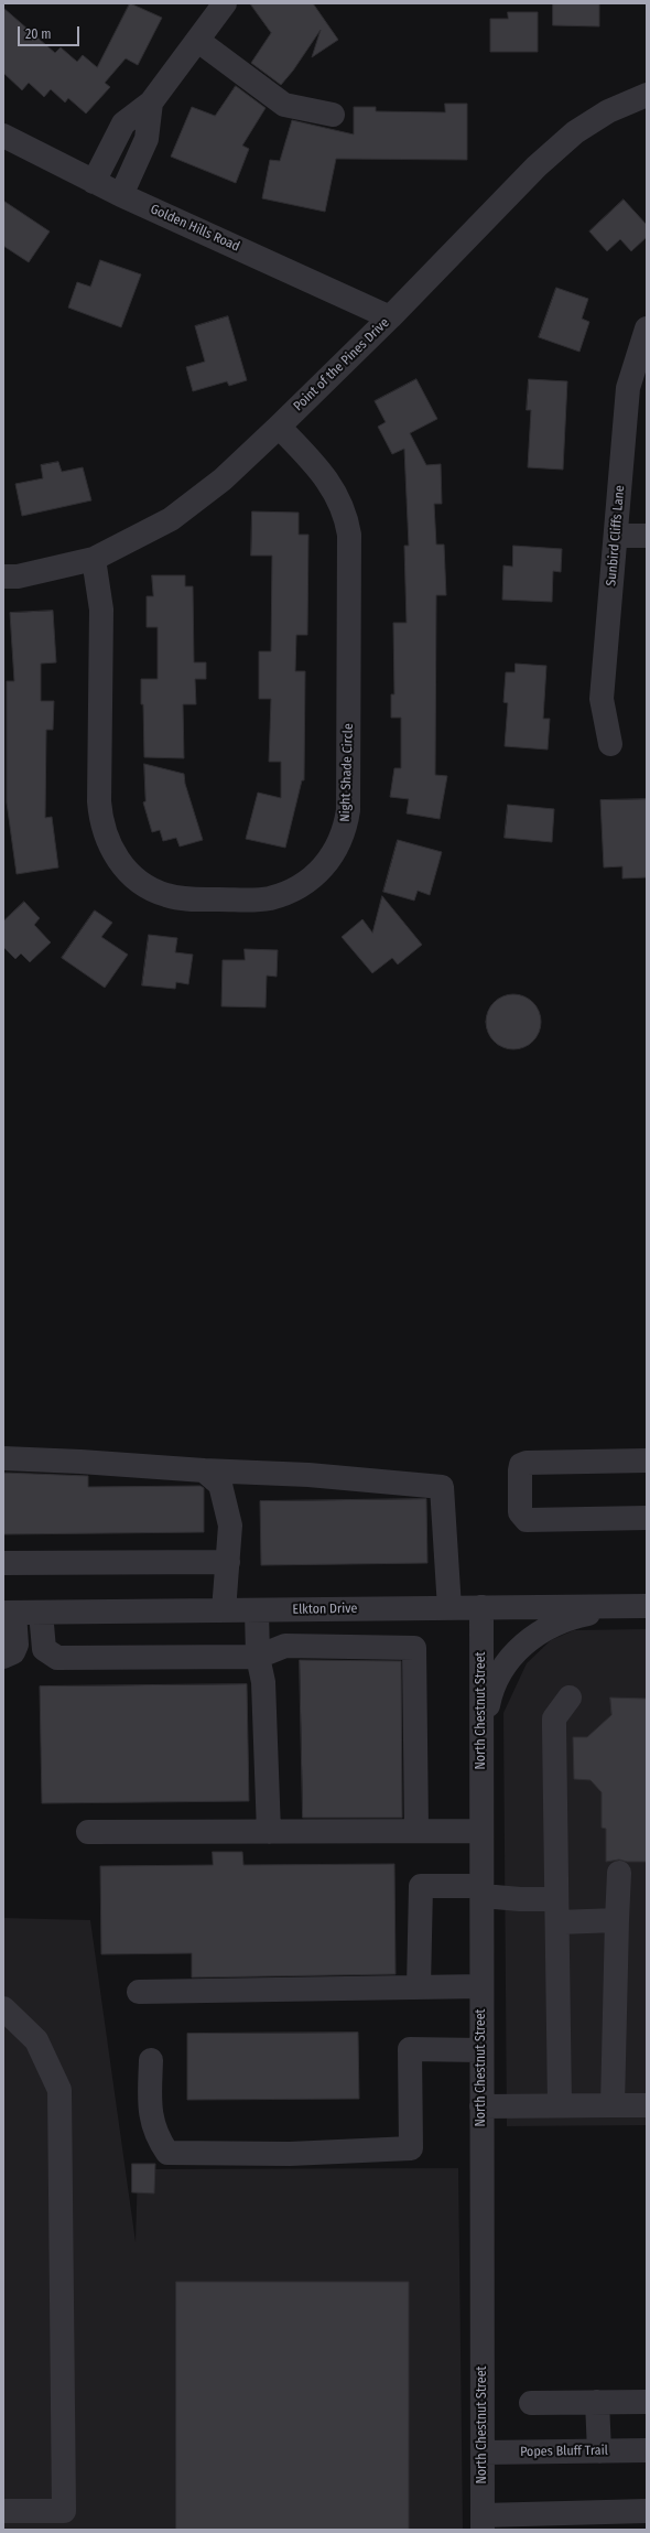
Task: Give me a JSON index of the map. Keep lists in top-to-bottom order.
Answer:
{
  "streets": {
    "street": [
      "Golden Hills Road",
      "Point of the Pines Drive",
      "Sunbird Cliffs Lane",
      "Night Shade Circle",
      "Elkton Drive",
      "North Chestnut Street",
      "Popes Bluff Trail"
    ]
  },
  "crossings": [
    ["Golden Hills Road", "Point of the Pines Drive"],
    ["Point of the Pines Drive", "Night Shade Circle"],
    ["Elkton Drive", "North Chestnut Street"],
    ["North Chestnut Street", "Popes Bluff Trail"]
  ],
  "scale_bar": "20 m"
}
